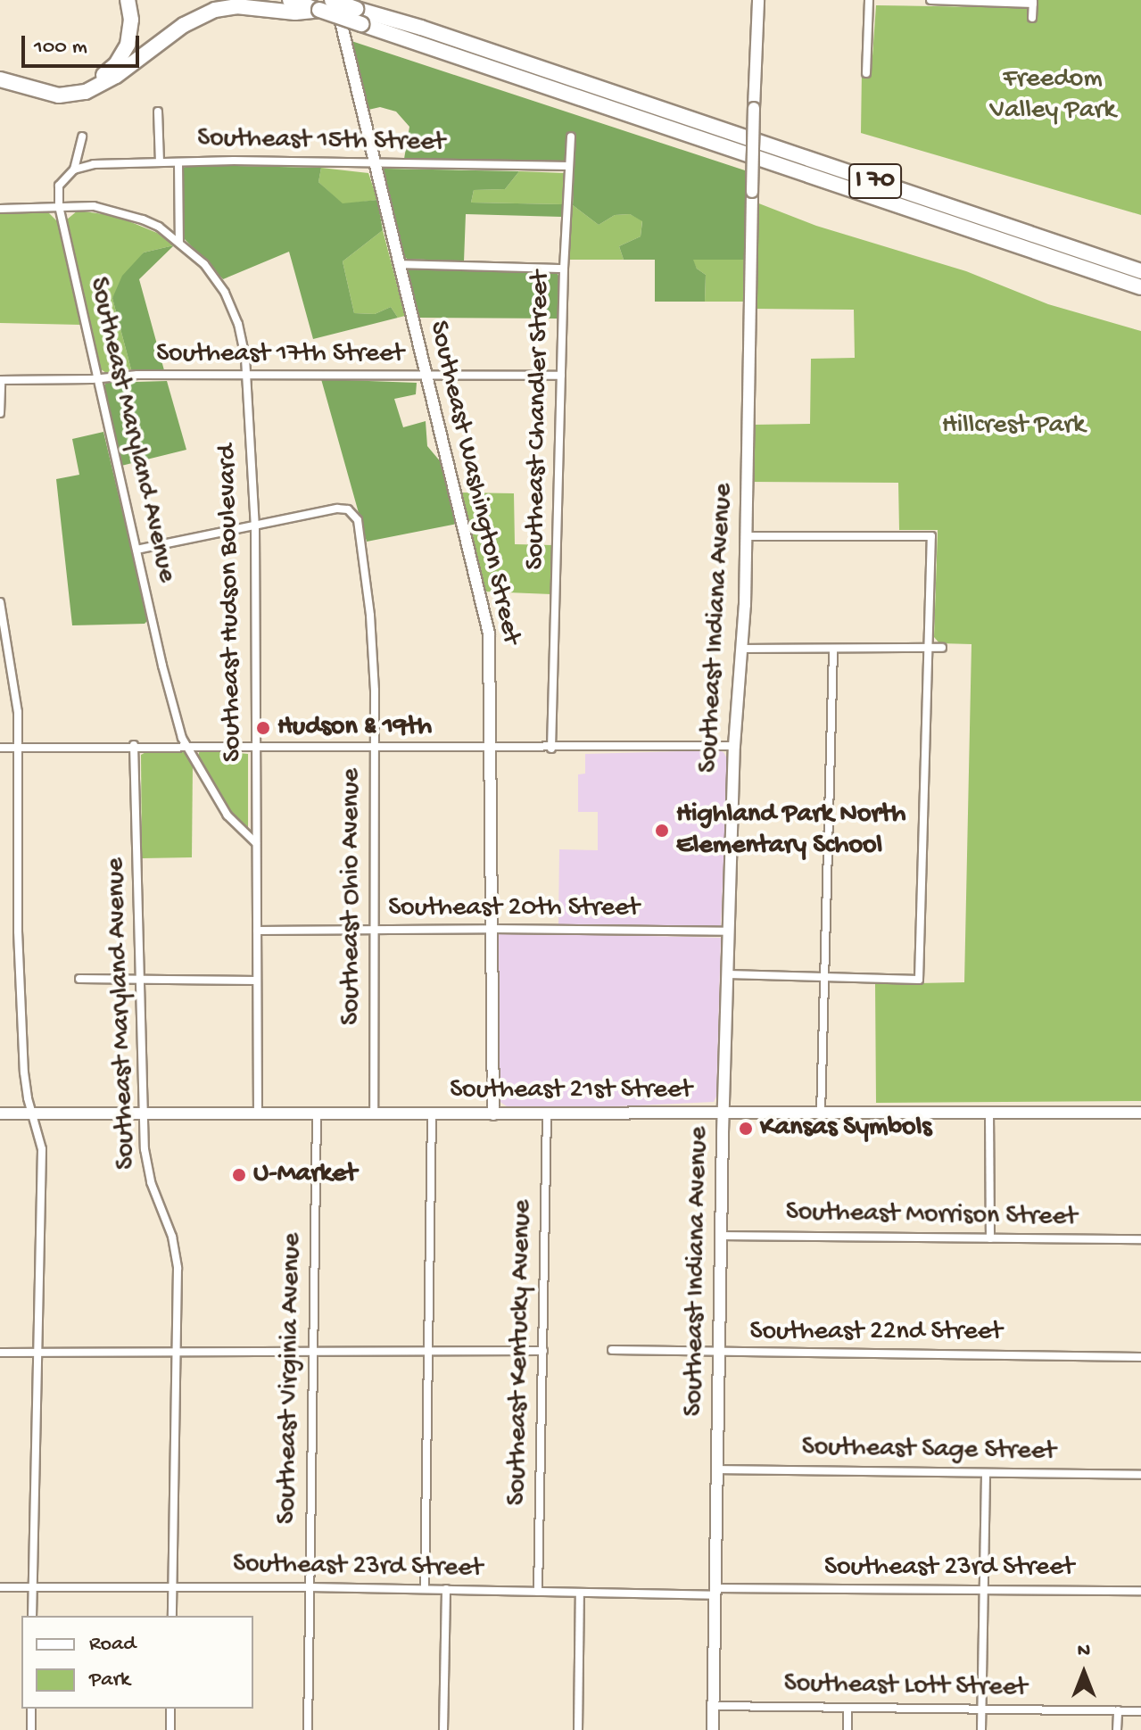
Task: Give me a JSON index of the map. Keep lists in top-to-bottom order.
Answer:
{
  "streets": {
    "highway": ["I 70"],
    "street": [
      "Southeast 15th Street",
      "Southeast 17th Street",
      "Southeast Chandler Street",
      "Southeast Maryland Avenue",
      "Southeast Washington Street",
      "Southeast Hudson Boulevard",
      "Southeast Indiana Avenue",
      "Southeast Ohio Avenue",
      "Southeast 20th Street",
      "Southeast 21st Street",
      "Southeast Morrison Street",
      "Southeast 22nd Street",
      "Southeast Kentucky Avenue",
      "Southeast Virginia Avenue",
      "Southeast Sage Street",
      "Southeast 23rd Street",
      "Southeast Lott Street"
    ]
  },
  "crossings": [
    ["Southeast 15th Street", "Southeast Chandler Street"],
    ["Southeast 15th Street", "Southeast Washington Street"],
    ["I 70", "Southeast Washington Street"],
    ["Southeast 17th Street", "Southeast Chandler Street"],
    ["Southeast 17th Street", "Southeast Maryland Avenue"],
    ["Southeast 17th Street", "Southeast Washington Street"],
    ["Southeast 17th Street", "Southeast Hudson Boulevard"],
    ["Southeast Maryland Avenue", "Southeast Hudson Boulevard"],
    ["Southeast Maryland Avenue", "Southeast 21st Street"],
    ["Southeast Maryland Avenue", "Southeast 23rd Street"],
    ["Southeast Washington Street", "Southeast 20th Street"],
    ["Southeast Washington Street", "Southeast 21st Street"],
    ["Southeast Hudson Boulevard", "Southeast Ohio Avenue"],
    ["Southeast Hudson Boulevard", "Southeast 20th Street"],
    ["Southeast Hudson Boulevard", "Southeast 21st Street"],
    ["Southeast Indiana Avenue", "Southeast 20th Street"],
    ["Southeast Indiana Avenue", "Southeast 21st Street"],
    ["Southeast Indiana Avenue", "Southeast Morrison Street"],
    ["Southeast Indiana Avenue", "Southeast 22nd Street"],
    ["Southeast Indiana Avenue", "Southeast Sage Street"],
    ["Southeast Indiana Avenue", "Southeast 23rd Street"],
    ["Southeast Indiana Avenue", "Southeast Lott Street"],
    ["Southeast Ohio Avenue", "Southeast 20th Street"],
    ["Southeast Ohio Avenue", "Southeast 21st Street"],
    ["Southeast 21st Street", "Southeast Kentucky Avenue"],
    ["Southeast 21st Street", "Southeast Virginia Avenue"],
    ["Southeast Kentucky Avenue", "Southeast 23rd Street"],
    ["Southeast Virginia Avenue", "Southeast 23rd Street"]
  ],
  "parks": ["Freedom Valley Park", "Hillcrest Park"],
  "places": [
    "Hudson & 19th",
    "Highland Park North Elementary School",
    "Kansas Symbols",
    "U-Market"
  ],
  "legend": ["Road", "Park"],
  "scale_bar": "100 m",
  "north": "top"
}
